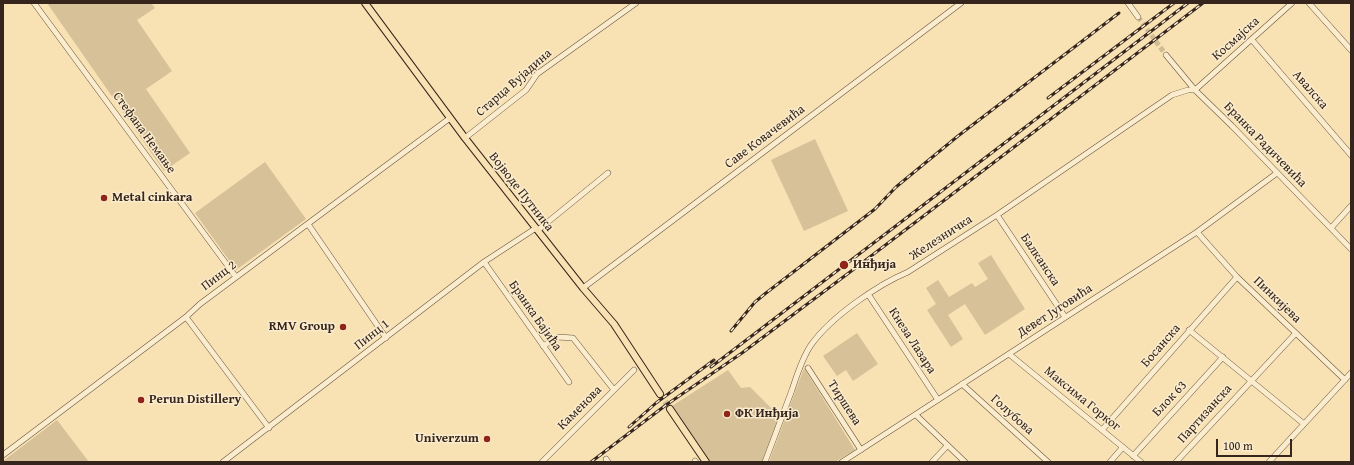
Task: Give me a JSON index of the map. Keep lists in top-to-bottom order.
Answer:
{
  "streets": {
    "main road": ["Војводе Путника"],
    "street": [
      "Космајска",
      "Старца Вујадина",
      "Авалска",
      "Стефана Немање",
      "Саве Ковачевића",
      "Бранка Радичевића",
      "Железничка",
      "Балканска",
      "Пинц 2",
      "Пинкијева",
      "Девет Југовића",
      "Бранка Бајића",
      "Пинц 1",
      "Кнеза Лазара",
      "Босанска",
      "Максима Горког",
      "Блок 63",
      "Тиршева",
      "Каменова",
      "Партизанска",
      "Голубова"
    ]
  },
  "crossings": [
    ["Космајска", "Авалска"],
    ["Космајска", "Бранка Радичевића"],
    ["Космајска", "Железничка"],
    ["Старца Вујадина", "Војводе Путника"],
    ["Стефана Немање", "Пинц 2"],
    ["Саве Ковачевића", "Војводе Путника"],
    ["Бранка Радичевића", "Железничка"],
    ["Бранка Радичевића", "Девет Југовића"],
    ["Војводе Путника", "Пинц 2"],
    ["Војводе Путника", "Пинц 1"],
    ["Железничка", "Балканска"],
    ["Железничка", "Кнеза Лазара"],
    ["Балканска", "Девет Југовића"],
    ["Пинкијева", "Девет Југовића"],
    ["Пинкијева", "Босанска"],
    ["Пинкијева", "Партизанска"],
    ["Девет Југовића", "Кнеза Лазара"],
    ["Девет Југовића", "Максима Горког"],
    ["Девет Југовића", "Тиршева"],
    ["Девет Југовића", "Голубова"],
    ["Бранка Бајића", "Пинц 1"],
    ["Босанска", "Максима Горког"],
    ["Босанска", "Партизанска"],
    ["Максима Горког", "Блок 63"],
    ["Блок 63", "Партизанска"]
  ],
  "places": [
    "Metal cinkara",
    "Инђија",
    "RMV Group",
    "Perun Distillery",
    "ФК Инђија",
    "Univerzum"
  ],
  "scale_bar": "100 m"
}
